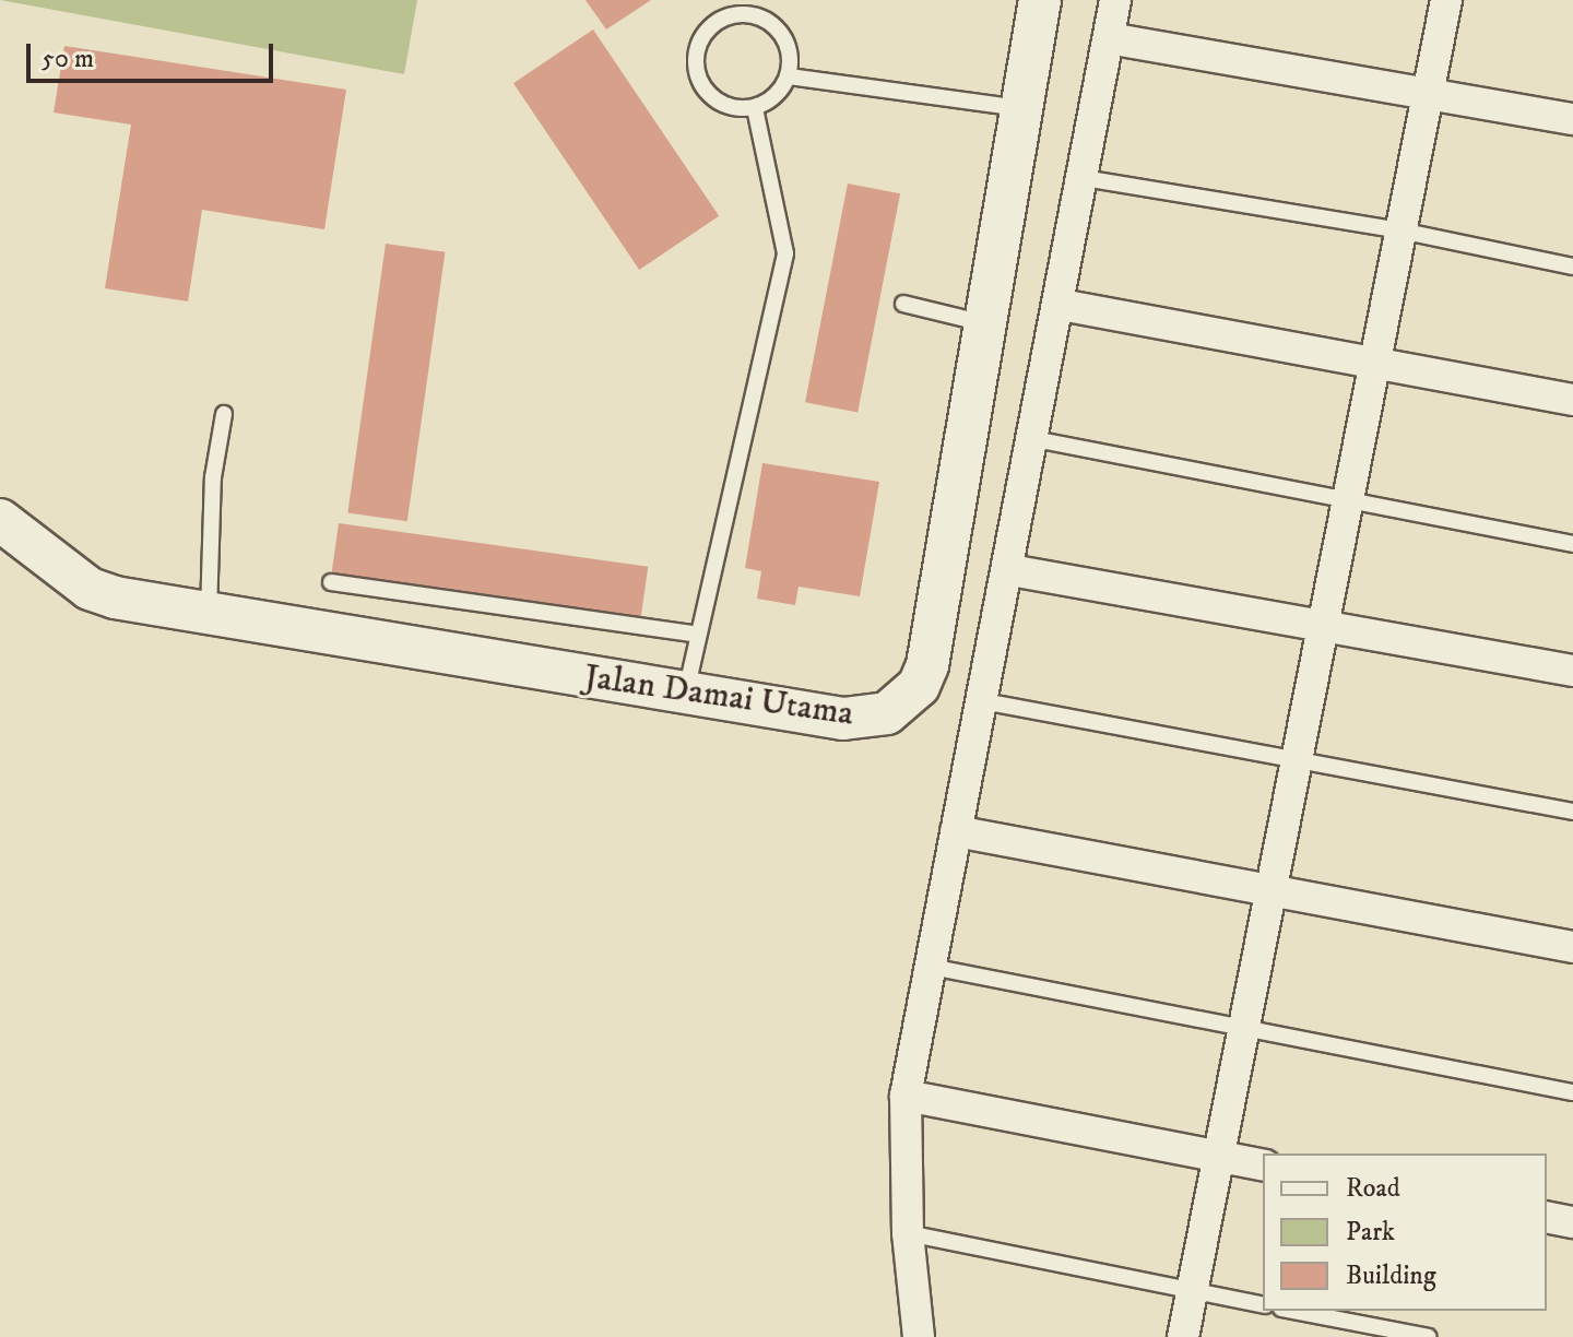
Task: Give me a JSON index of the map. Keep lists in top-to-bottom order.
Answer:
{
  "streets": {
    "street": ["Jalan Damai Utama"]
  },
  "legend": ["Road", "Park", "Building"],
  "scale_bar": "50 m"
}
